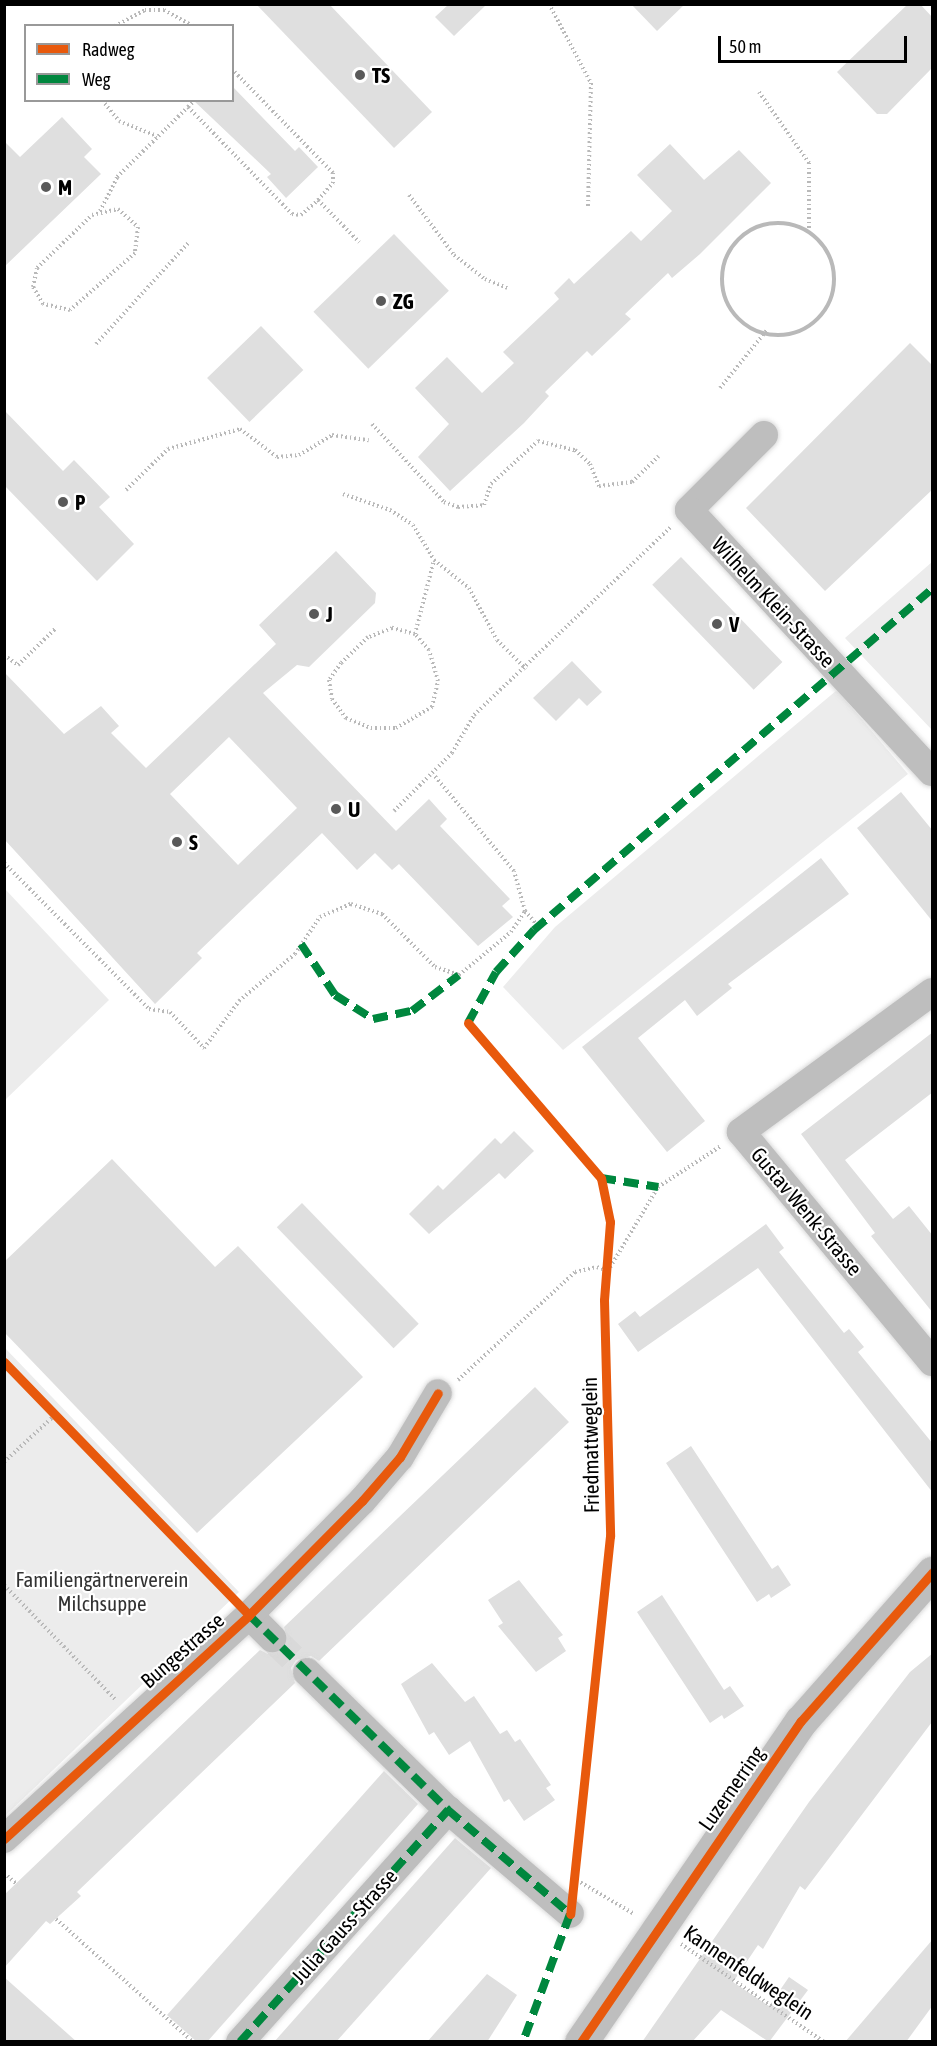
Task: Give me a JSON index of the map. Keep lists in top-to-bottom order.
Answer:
{
  "streets": {
    "main road": ["Luzernerring"],
    "street": [
      "Wilhelm Klein-Strasse",
      "Gustav Wenk-Strasse",
      "Bungestrasse",
      "Julia Gauss-Strasse"
    ],
    "path": ["Kannenfeldweglein"],
    "cycle path": ["Friedmattweglein"]
  },
  "crossings": [
    ["Luzernerring", "Kannenfeldweglein"]
  ],
  "parks": ["Familiengärtnerverein Milchsuppe"],
  "places": [
    "TS",
    "M",
    "ZG",
    "P",
    "J",
    "V",
    "U",
    "S"
  ],
  "legend": ["Radweg", "Weg"],
  "scale_bar": "50 m"
}
